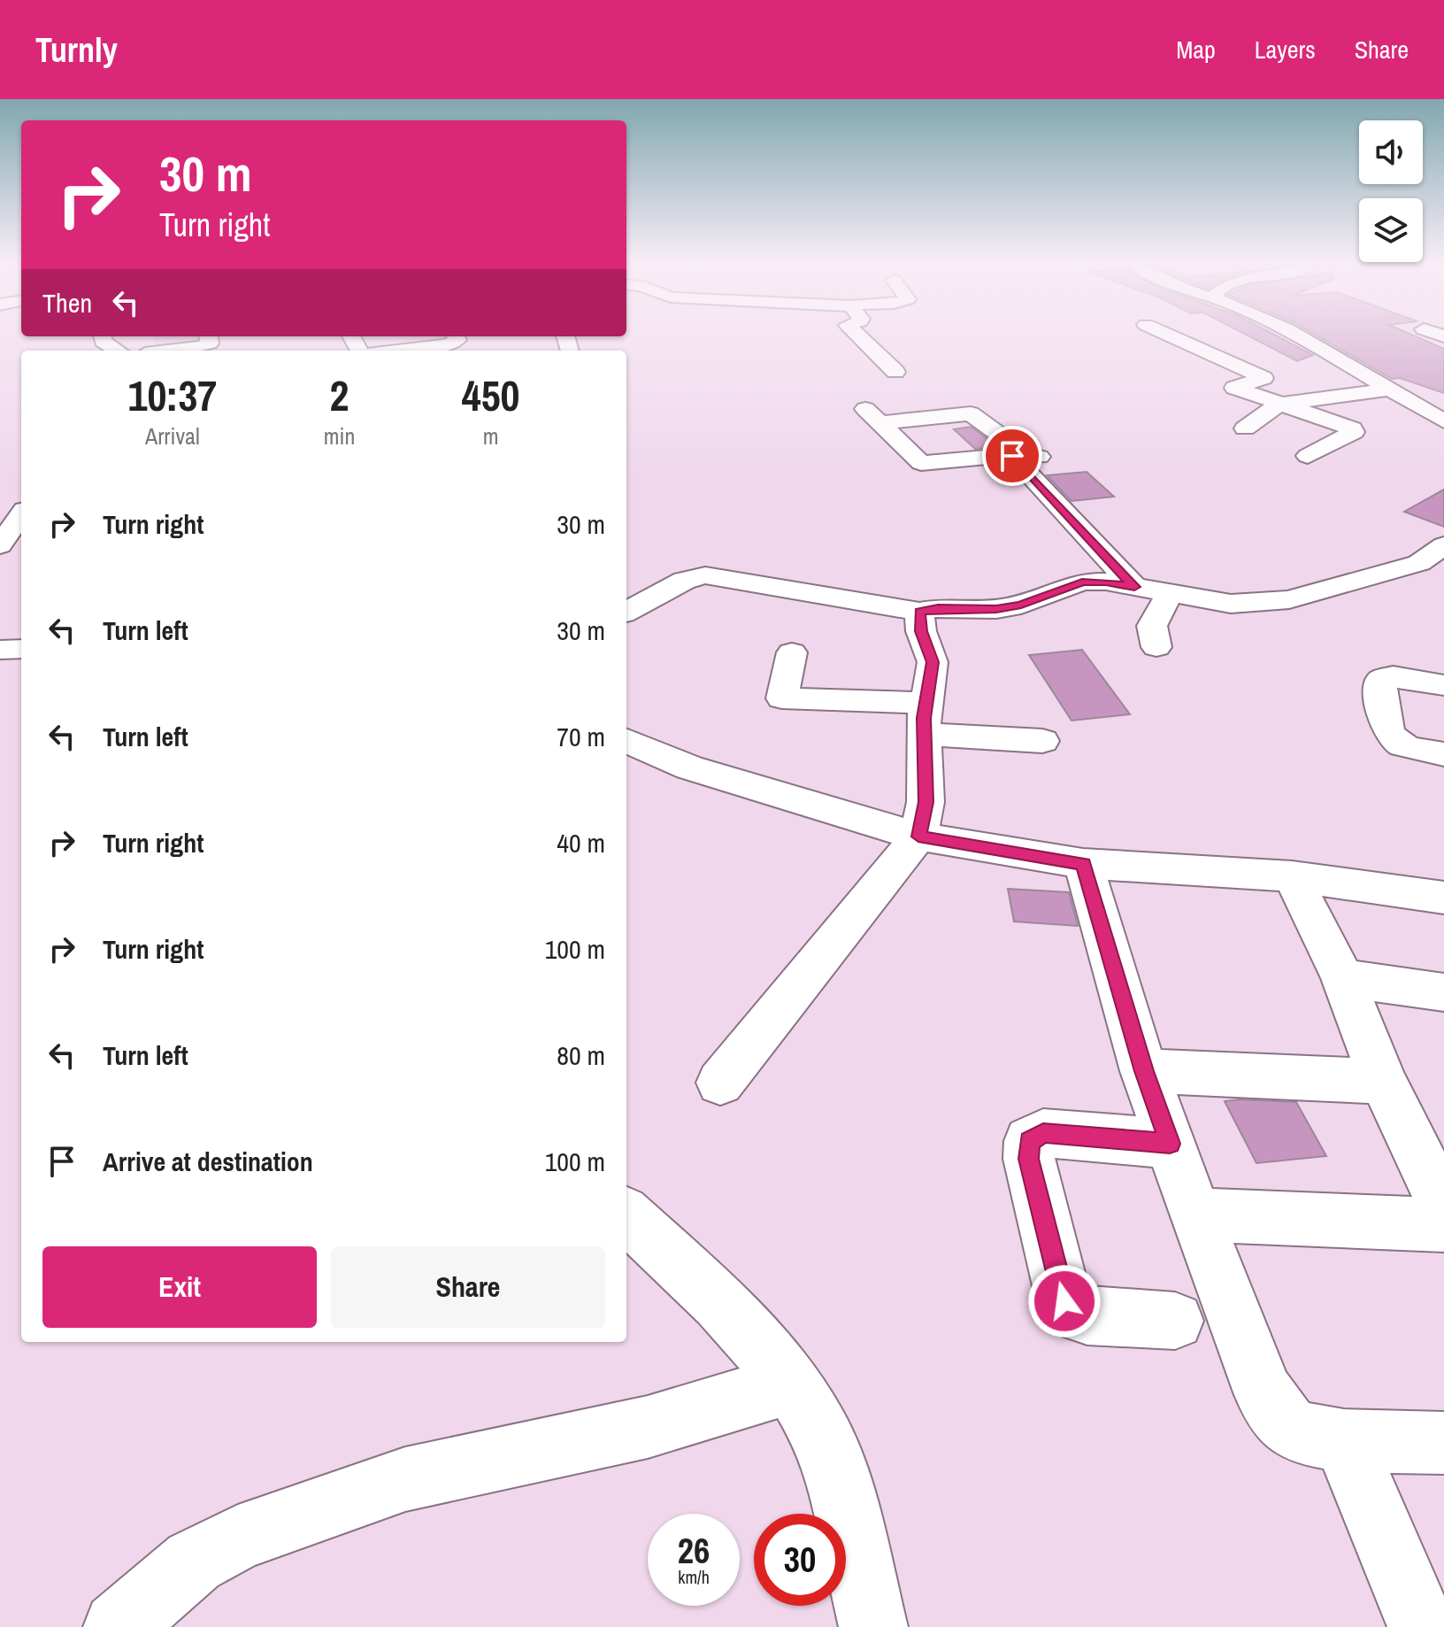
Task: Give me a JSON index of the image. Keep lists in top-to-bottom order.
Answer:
{
  "page": {
    "header": "Turnly",
    "nav": ["Map", "Layers", "Share"],
    "turn": ["30 m", "Turn right"],
    "then": "Then",
    "eta": [
      "10:37",
      "Arrival",
      "2",
      "min",
      "450",
      "m"
    ],
    "list": [
      {
        "name": "Turn right",
        "value": "30 m"
      },
      {
        "name": "Turn left",
        "value": "30 m"
      },
      {
        "name": "Turn left",
        "value": "70 m"
      },
      {
        "name": "Turn right",
        "value": "40 m"
      },
      {
        "name": "Turn right",
        "value": "100 m"
      },
      {
        "name": "Turn left",
        "value": "80 m"
      },
      {
        "name": "Arrive at destination",
        "value": "100 m"
      }
    ],
    "buttons": ["Exit", "Share"],
    "speed": "26 km/h",
    "limit": "30"
  }
}
